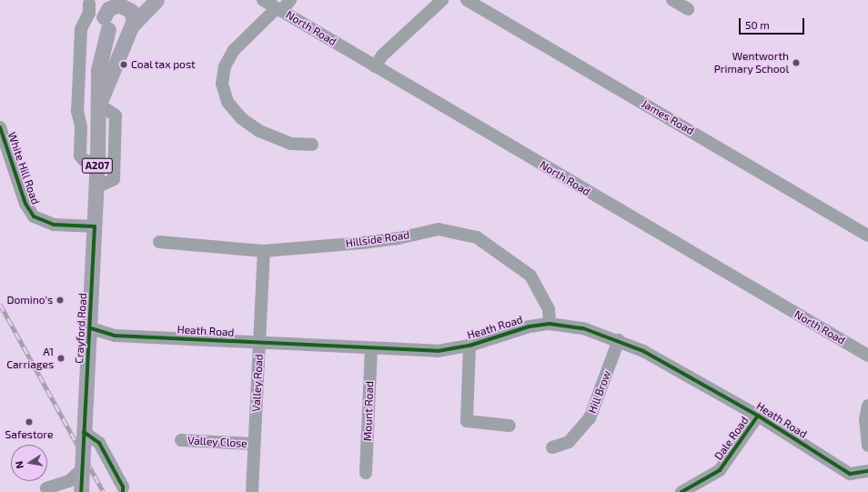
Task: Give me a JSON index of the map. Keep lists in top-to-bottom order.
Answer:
{
  "streets": {
    "main road": ["A207", "Crayford Road"],
    "street": [
      "North Road",
      "James Road",
      "White Hill Road",
      "Hillside Road",
      "Heath Road",
      "Valley Road",
      "Hill Brow",
      "Mount Road",
      "Dale Road",
      "Valley Close"
    ]
  },
  "crossings": [
    ["White Hill Road", "Crayford Road"],
    ["Hillside Road", "Heath Road"],
    ["Hillside Road", "Valley Road"],
    ["Heath Road", "Crayford Road"],
    ["Heath Road", "Valley Road"],
    ["Heath Road", "Hill Brow"],
    ["Heath Road", "Mount Road"],
    ["Heath Road", "Dale Road"],
    ["Valley Road", "Valley Close"]
  ],
  "places": [
    "Wentworth Primary School",
    "Coal tax post",
    "Domino's",
    "A1 Carriages",
    "Safestore"
  ],
  "scale_bar": "50 m",
  "north": "left"
}
